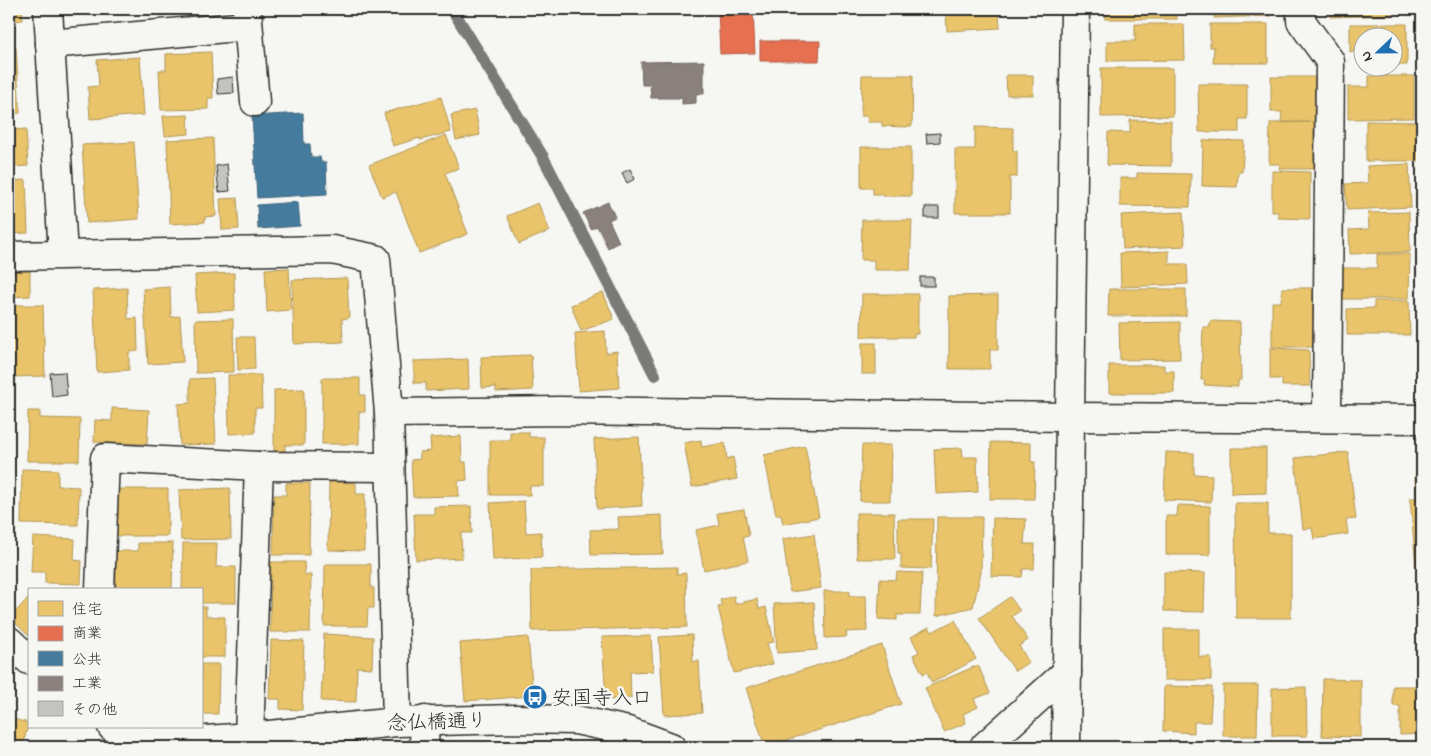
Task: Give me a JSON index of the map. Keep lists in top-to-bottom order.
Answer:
{
  "streets": {
    "street": ["念仏橋通り"]
  },
  "places": {
    "bus stop": ["安国寺入口"]
  },
  "legend": [
    "住宅",
    "商業",
    "公共",
    "工業",
    "その他"
  ],
  "north": "left"
}
